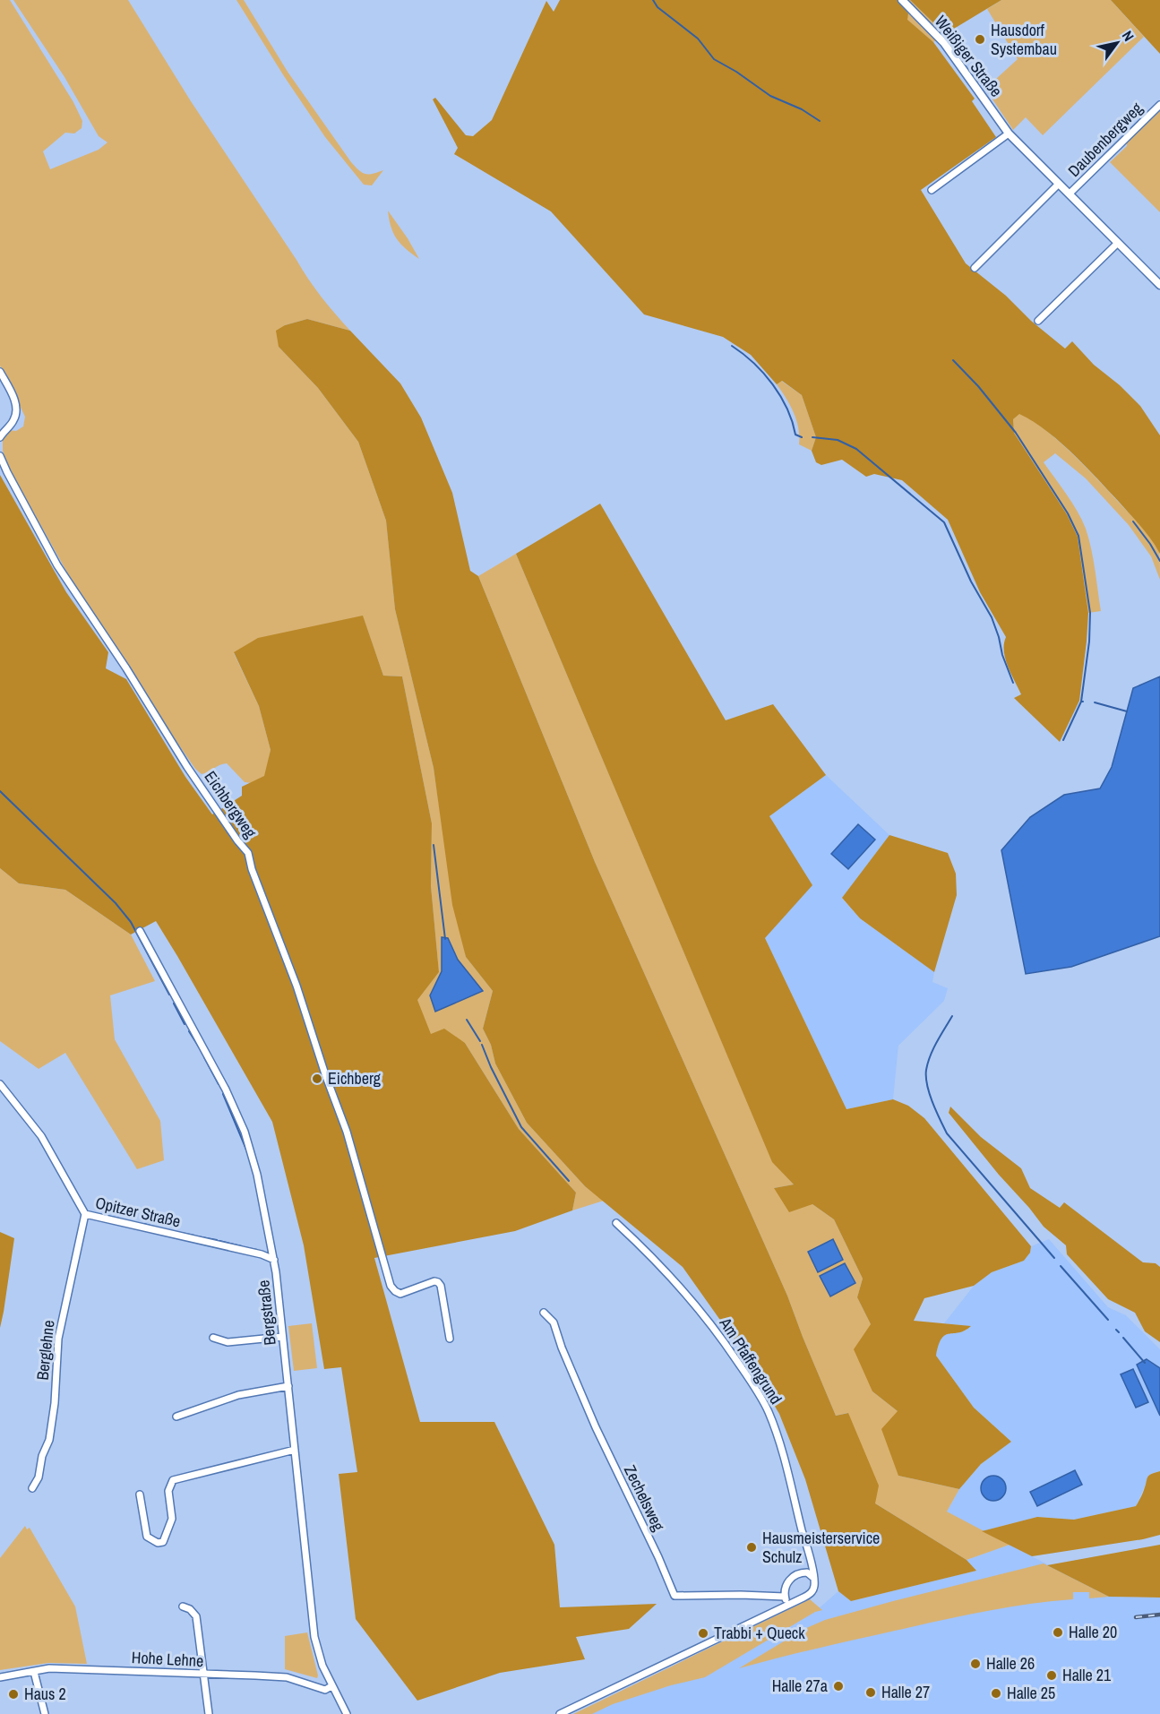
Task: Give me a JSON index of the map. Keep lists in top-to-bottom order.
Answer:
{
  "streets": {
    "street": [
      "Weißiger Straße",
      "Daubenbergweg",
      "Eichbergweg",
      "Opitzer Straße",
      "Bergstraße",
      "Berglehne",
      "Am Pfaffengrund",
      "Zechelsweg",
      "Hohe Lehne"
    ]
  },
  "crossings": [
    ["Weißiger Straße", "Daubenbergweg"],
    ["Opitzer Straße", "Bergstraße"],
    ["Opitzer Straße", "Berglehne"],
    ["Bergstraße", "Hohe Lehne"]
  ],
  "places": [
    "Hausdorf Systembau",
    "Eichberg",
    "Hausmeisterservice Schulz",
    "Halle 20",
    "Trabbi + Queck",
    "Halle 26",
    "Halle 21",
    "Halle 27a",
    "Halle 27",
    "Halle 25",
    "Haus 2"
  ],
  "north": "top right"
}
